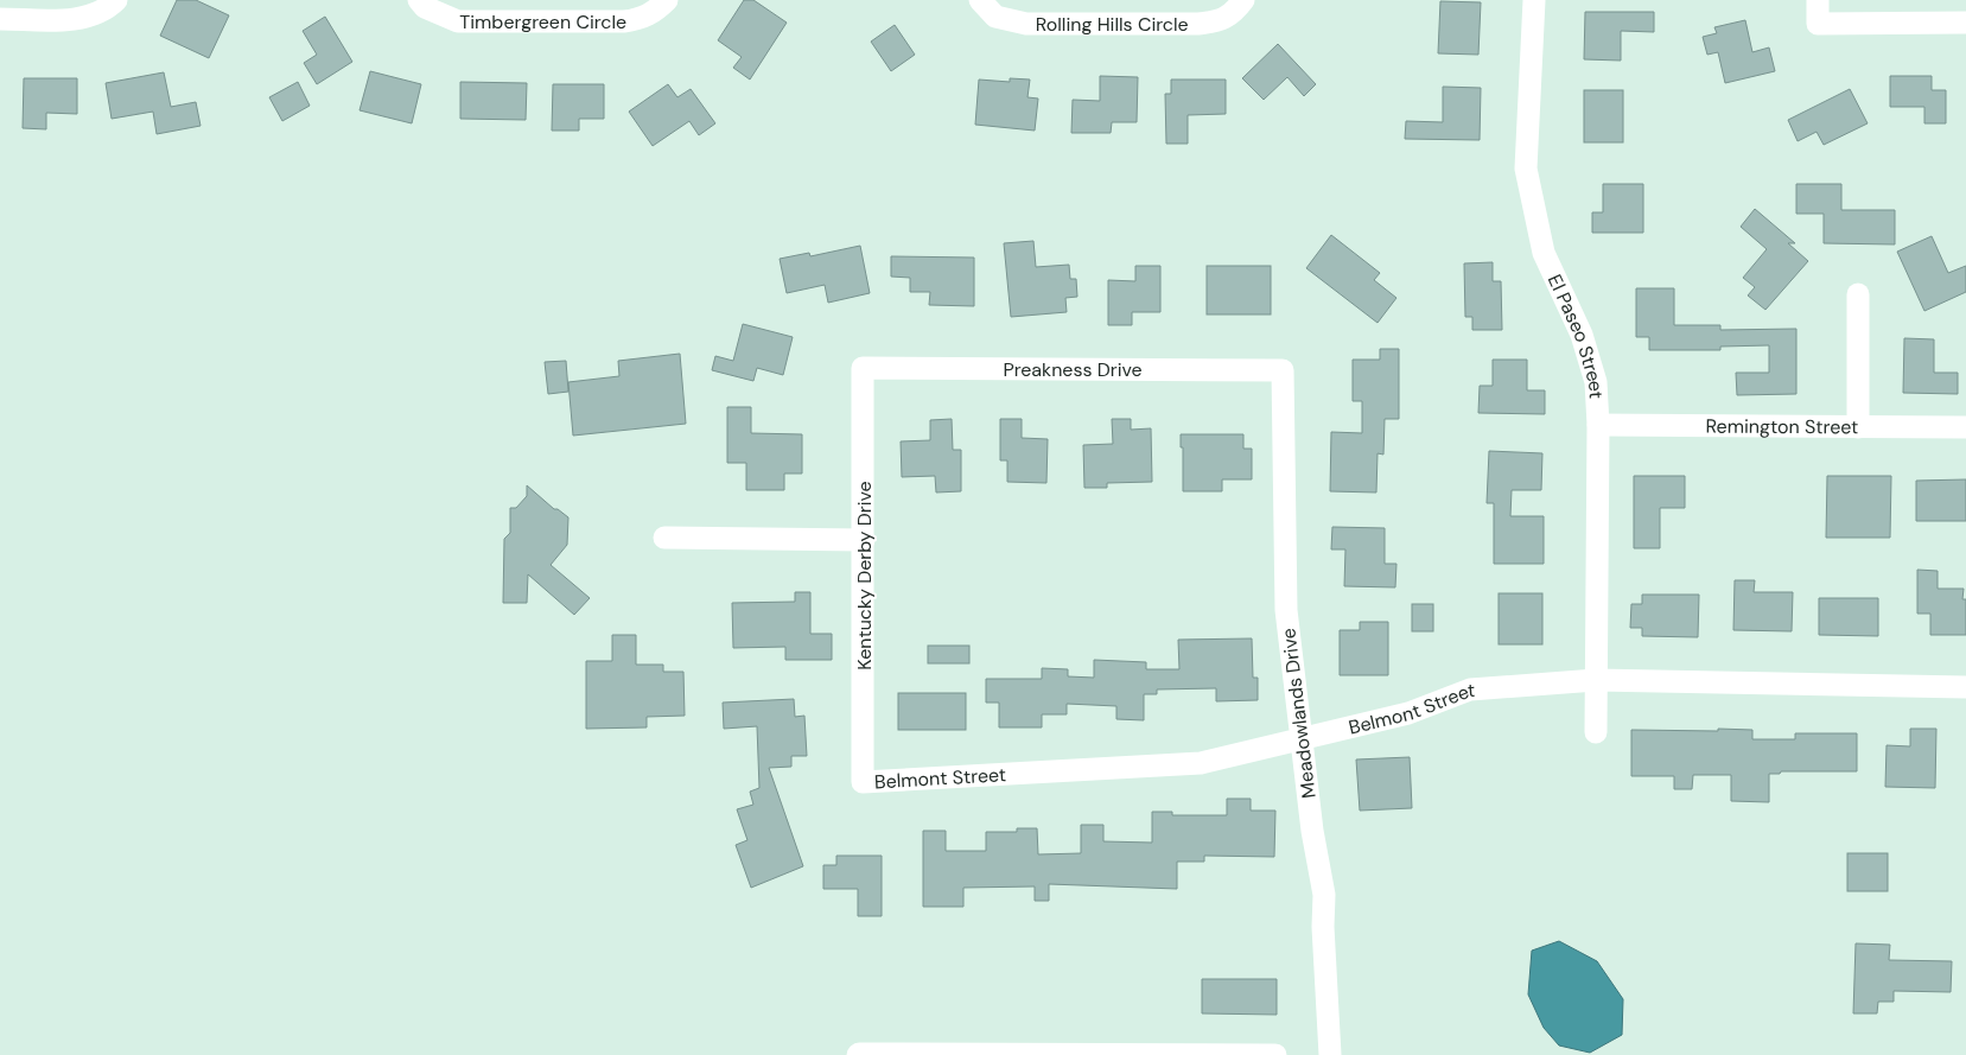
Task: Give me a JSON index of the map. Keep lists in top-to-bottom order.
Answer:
{
  "streets": {
    "street": [
      "Timbergreen Circle",
      "Rolling Hills Circle",
      "El Paseo Street",
      "Preakness Drive",
      "Remington Street",
      "Kentucky Derby Drive",
      "Belmont Street",
      "Meadowlands Drive"
    ]
  },
  "crossings": [
    ["El Paseo Street", "Remington Street"],
    ["El Paseo Street", "Belmont Street"],
    ["Preakness Drive", "Kentucky Derby Drive"],
    ["Preakness Drive", "Meadowlands Drive"],
    ["Kentucky Derby Drive", "Belmont Street"],
    ["Belmont Street", "Meadowlands Drive"]
  ]
}
